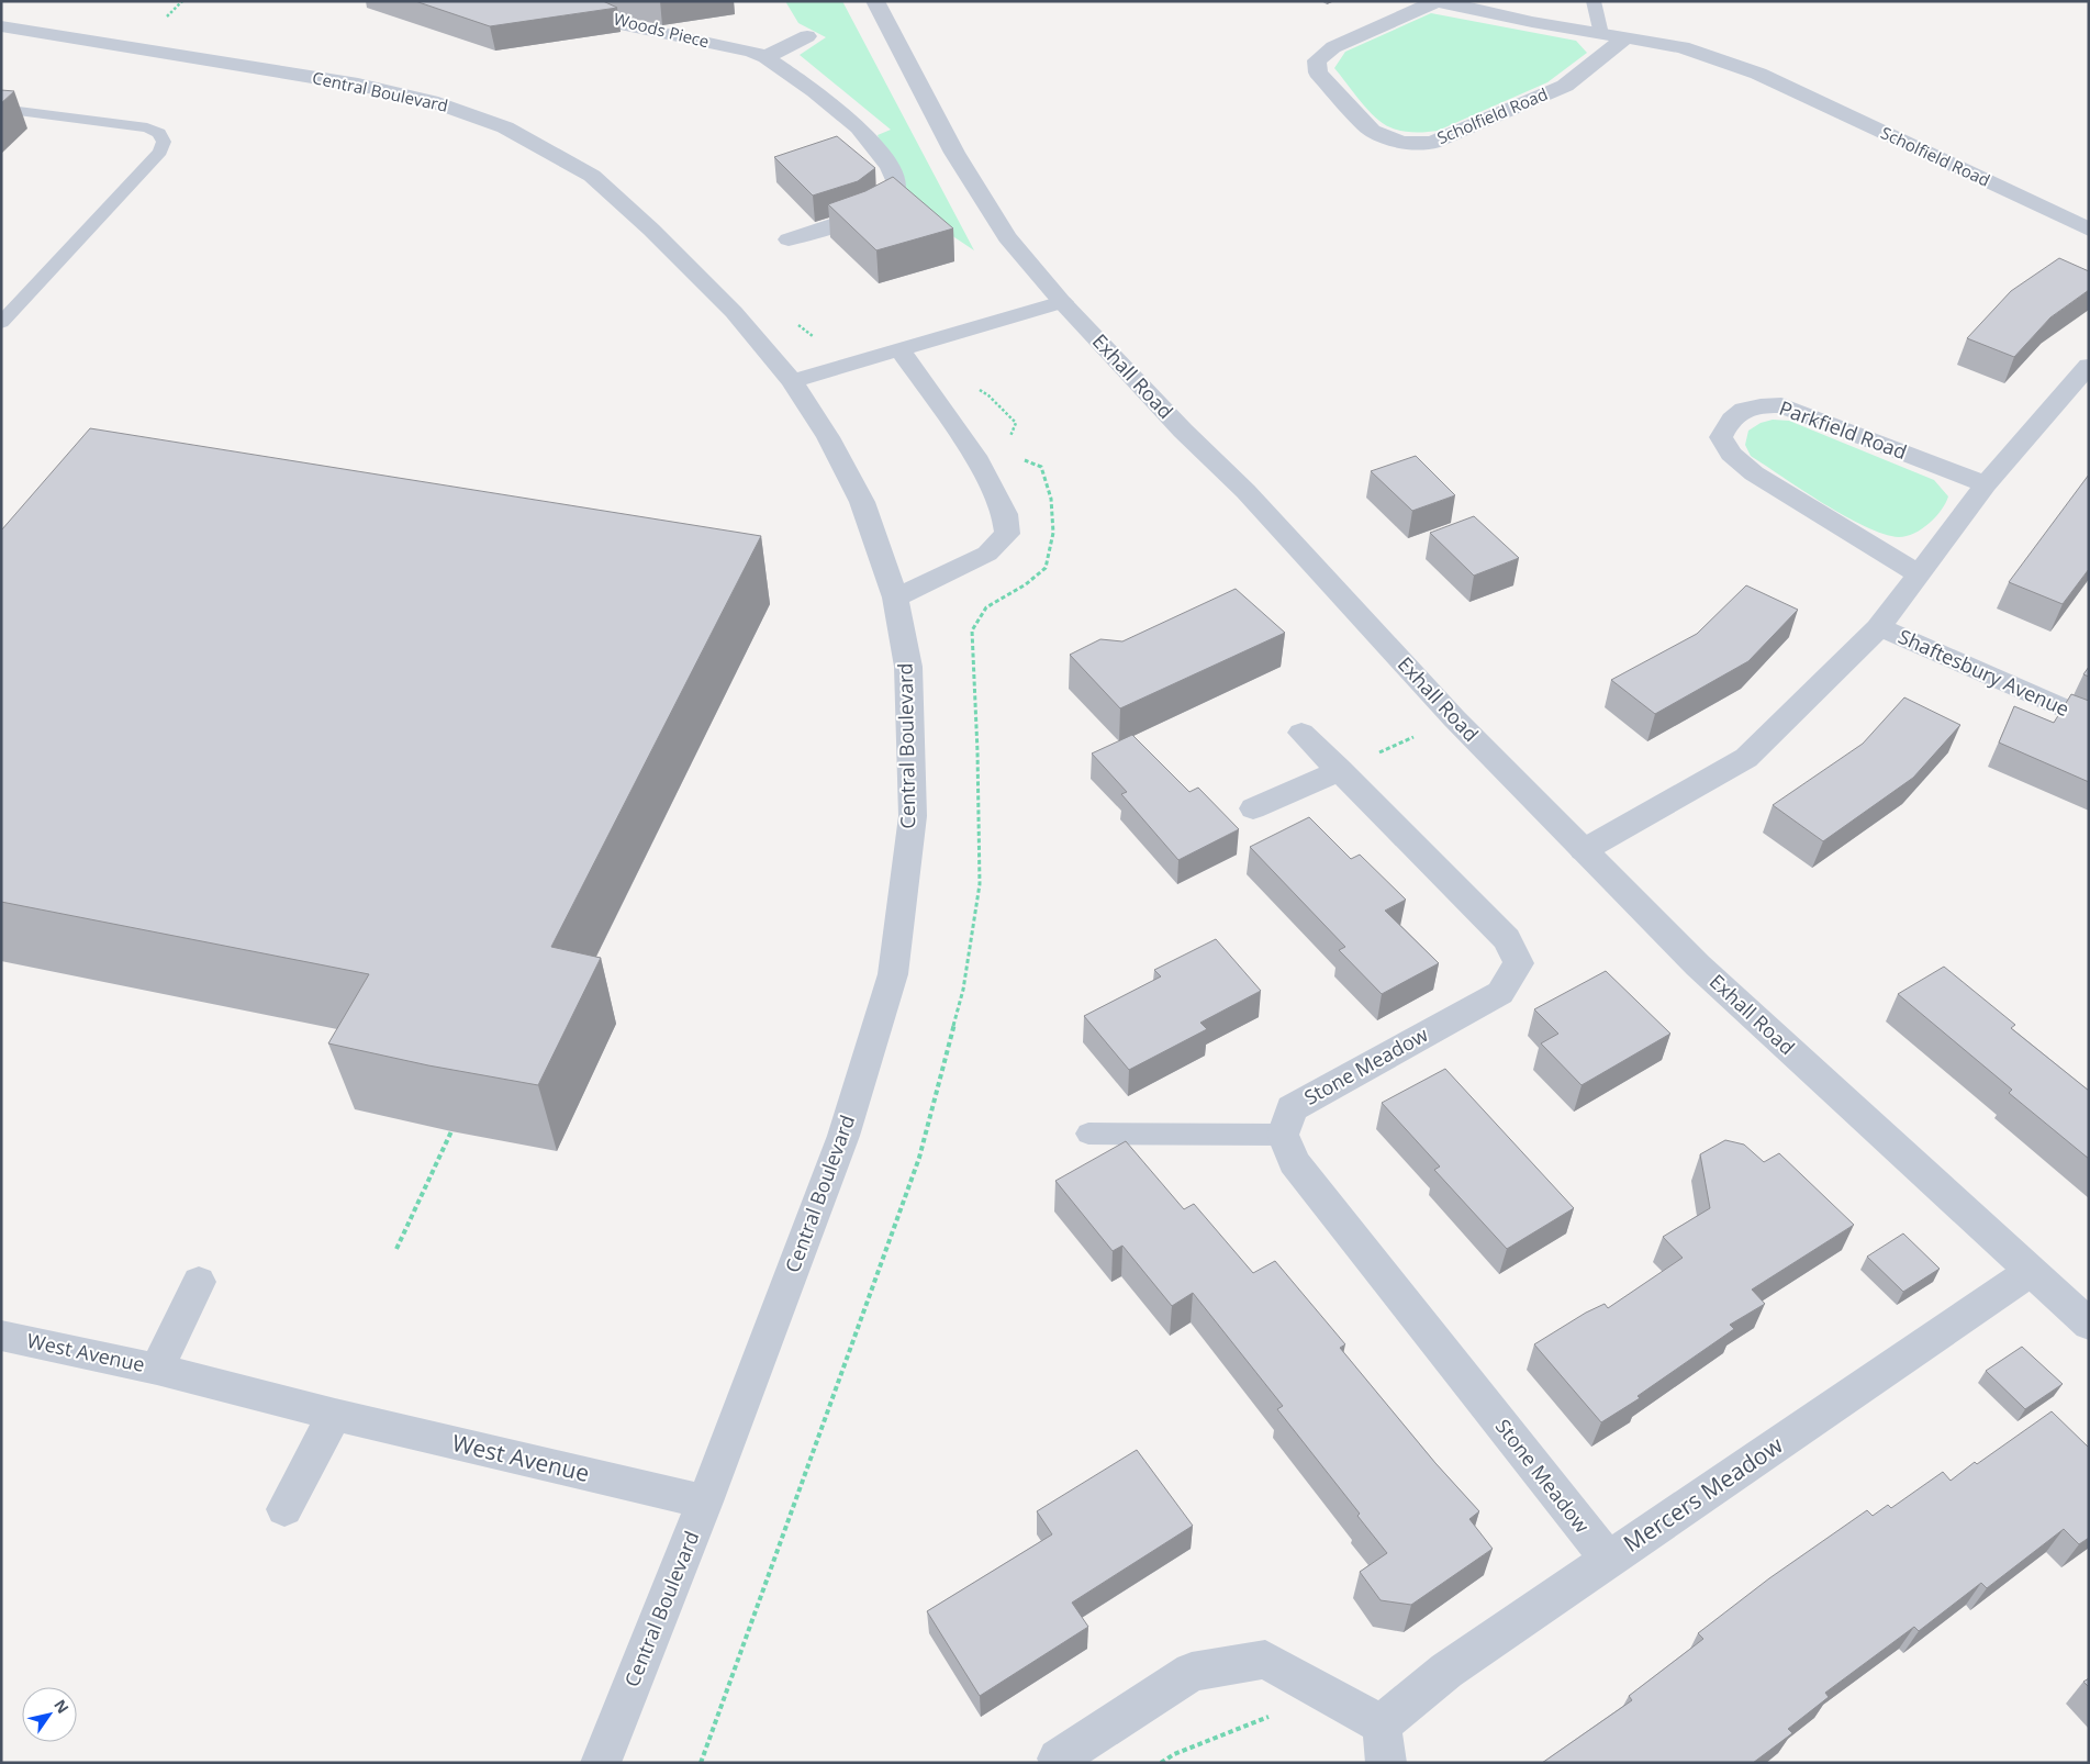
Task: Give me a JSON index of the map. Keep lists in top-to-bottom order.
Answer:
{
  "streets": {
    "street": [
      "Woods Piece",
      "Central Boulevard",
      "Scholfield Road",
      "Exhall Road",
      "Parkfield Road",
      "Shaftesbury Avenue",
      "Stone Meadow",
      "West Avenue",
      "Mercers Meadow"
    ]
  },
  "crossings": [
    ["Central Boulevard", "West Avenue"],
    ["Exhall Road", "Mercers Meadow"],
    ["Stone Meadow", "Mercers Meadow"]
  ],
  "north": "top right"
}
